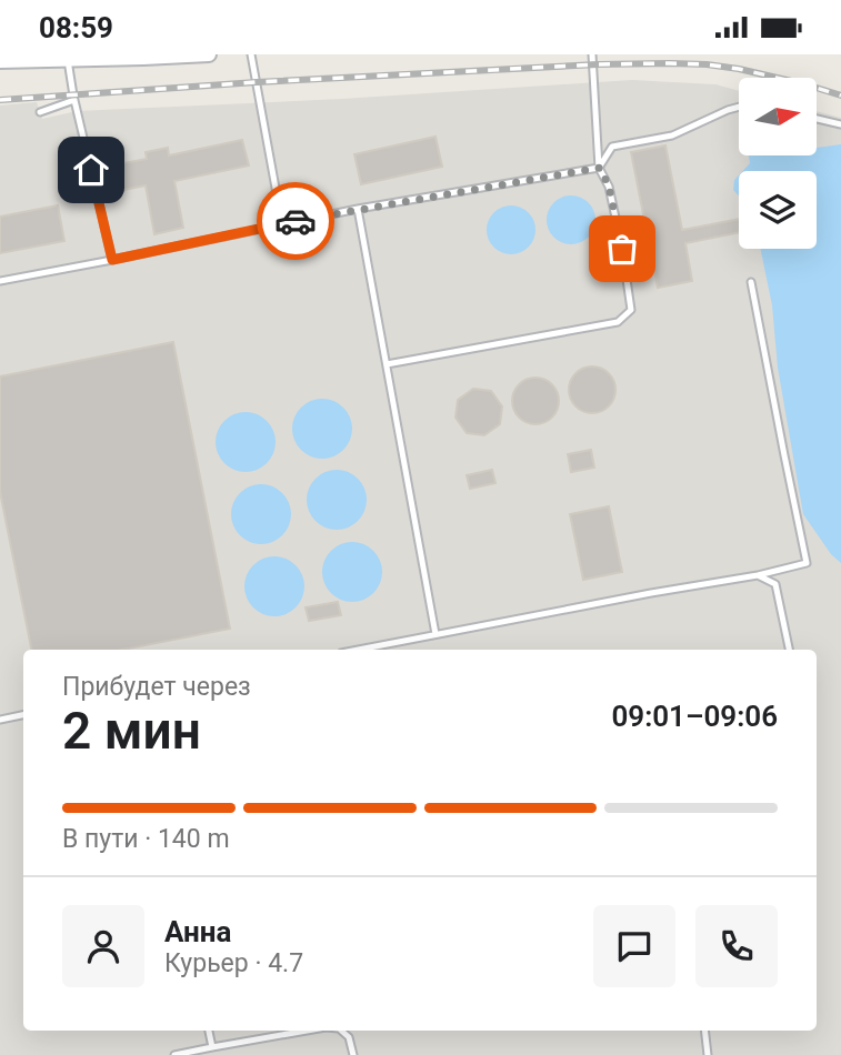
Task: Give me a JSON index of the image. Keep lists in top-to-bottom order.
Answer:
{
  "north": "right",
  "page": {
    "status": "08:59",
    "heading": ["2 мин", "Прибудет через", "09:01–09:06"],
    "panel": ["Анна", "Курьер · 4.7"],
    "bar": "В пути · 140 m"
  }
}
